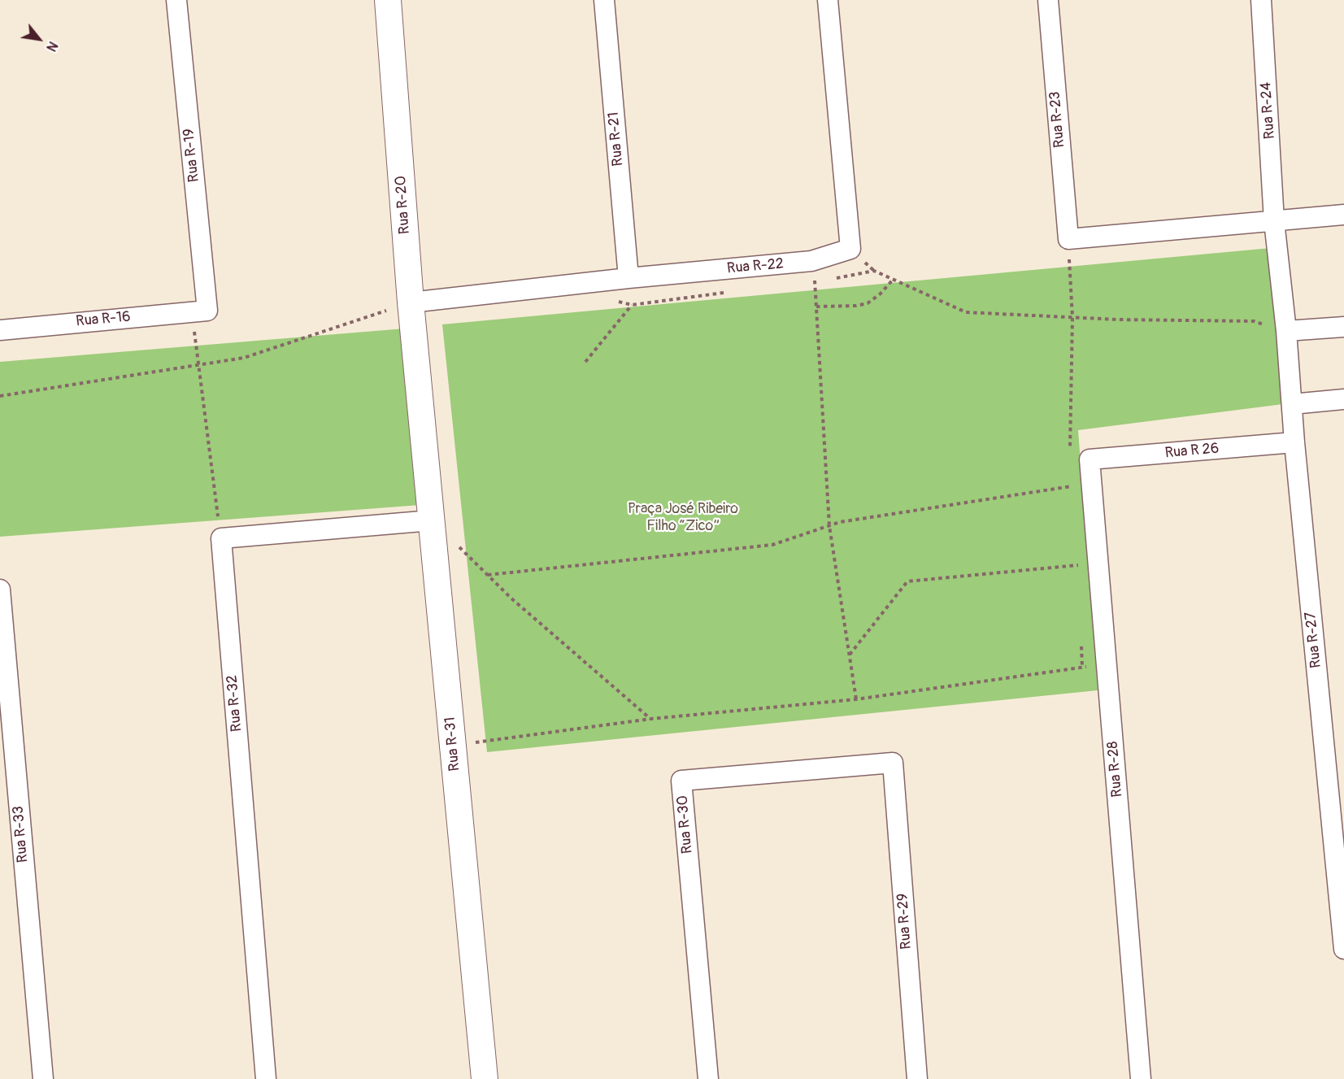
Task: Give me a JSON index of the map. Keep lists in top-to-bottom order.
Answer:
{
  "streets": {
    "street": [
      "Rua R-24",
      "Rua R-23",
      "Rua R-21",
      "Rua R-19",
      "Rua R-20",
      "Rua R-22",
      "Rua R-16",
      "Rua R 26",
      "Rua R-27",
      "Rua R-32",
      "Rua R-31",
      "Rua R-28",
      "Rua R-30",
      "Rua R-33",
      "Rua R-29"
    ]
  },
  "crossings": [
    ["Rua R-24", "Rua R-23"],
    ["Rua R-24", "Rua R-27"],
    ["Rua R-21", "Rua R-22"],
    ["Rua R-19", "Rua R-16"],
    ["Rua R-20", "Rua R-22"],
    ["Rua R-20", "Rua R-31"],
    ["Rua R 26", "Rua R-27"],
    ["Rua R 26", "Rua R-28"],
    ["Rua R-30", "Rua R-29"]
  ],
  "parks": ["Praça José Ribeiro Filho “Zico”"],
  "north": "bottom right"
}
